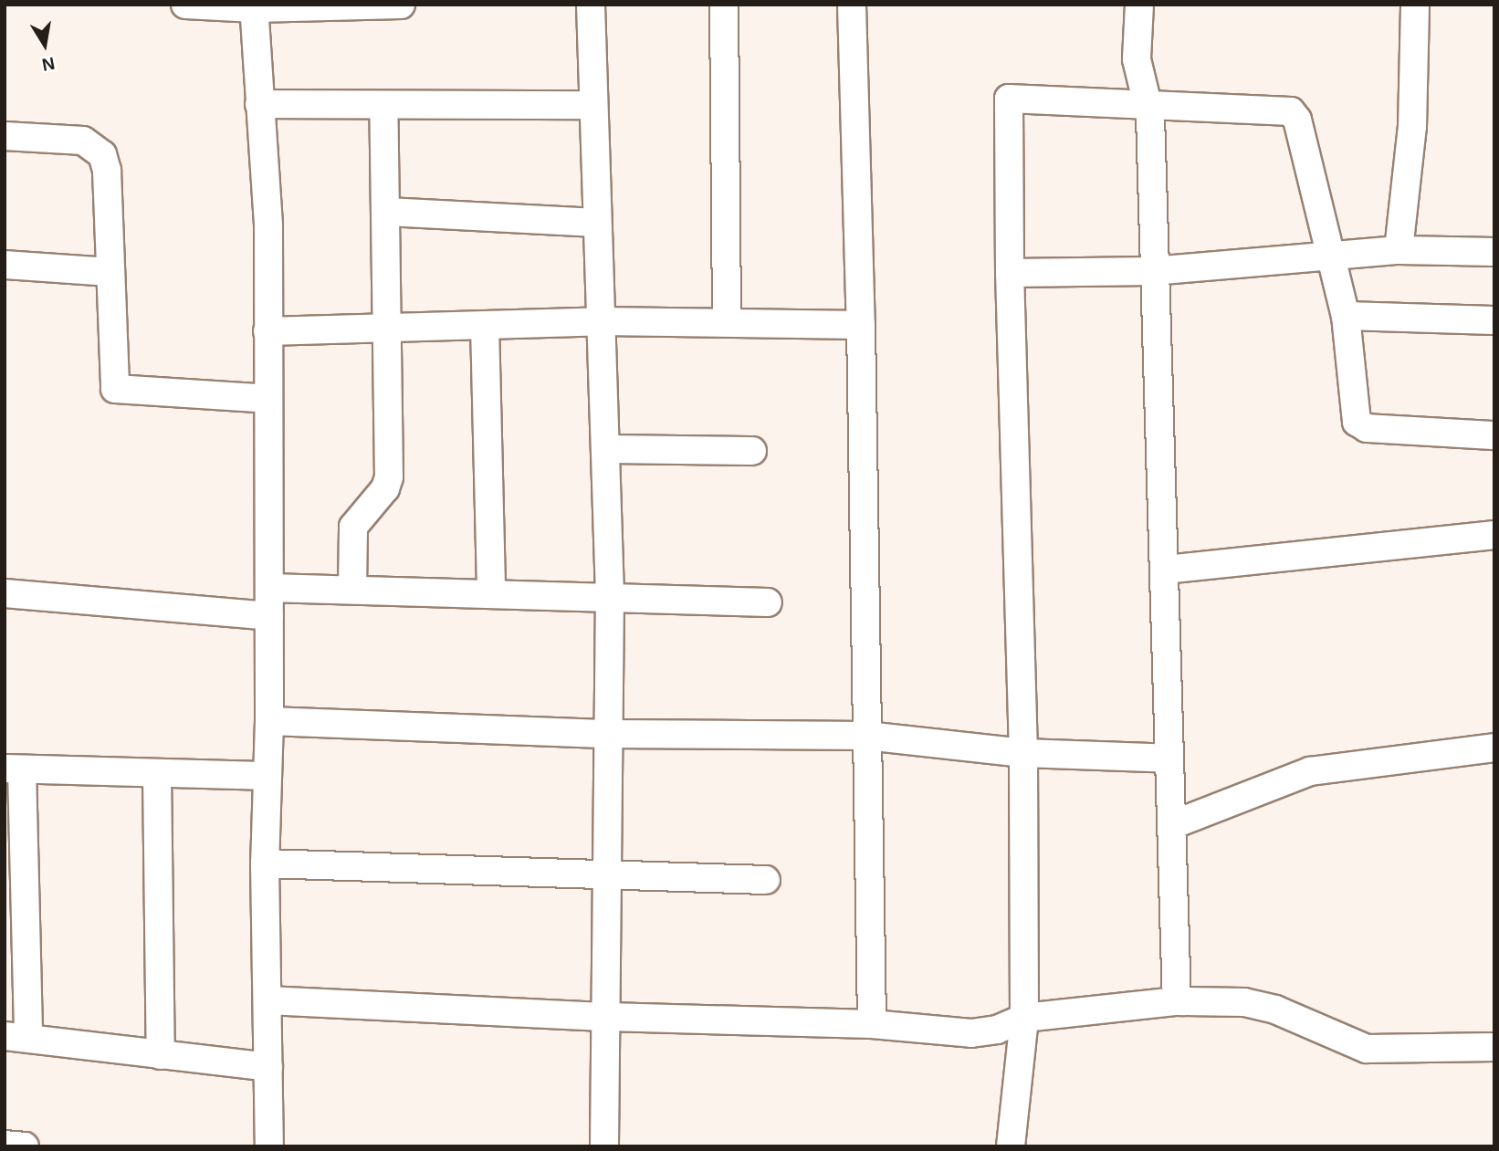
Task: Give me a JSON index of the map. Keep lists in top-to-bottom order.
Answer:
{
  "north": "bottom"
}
